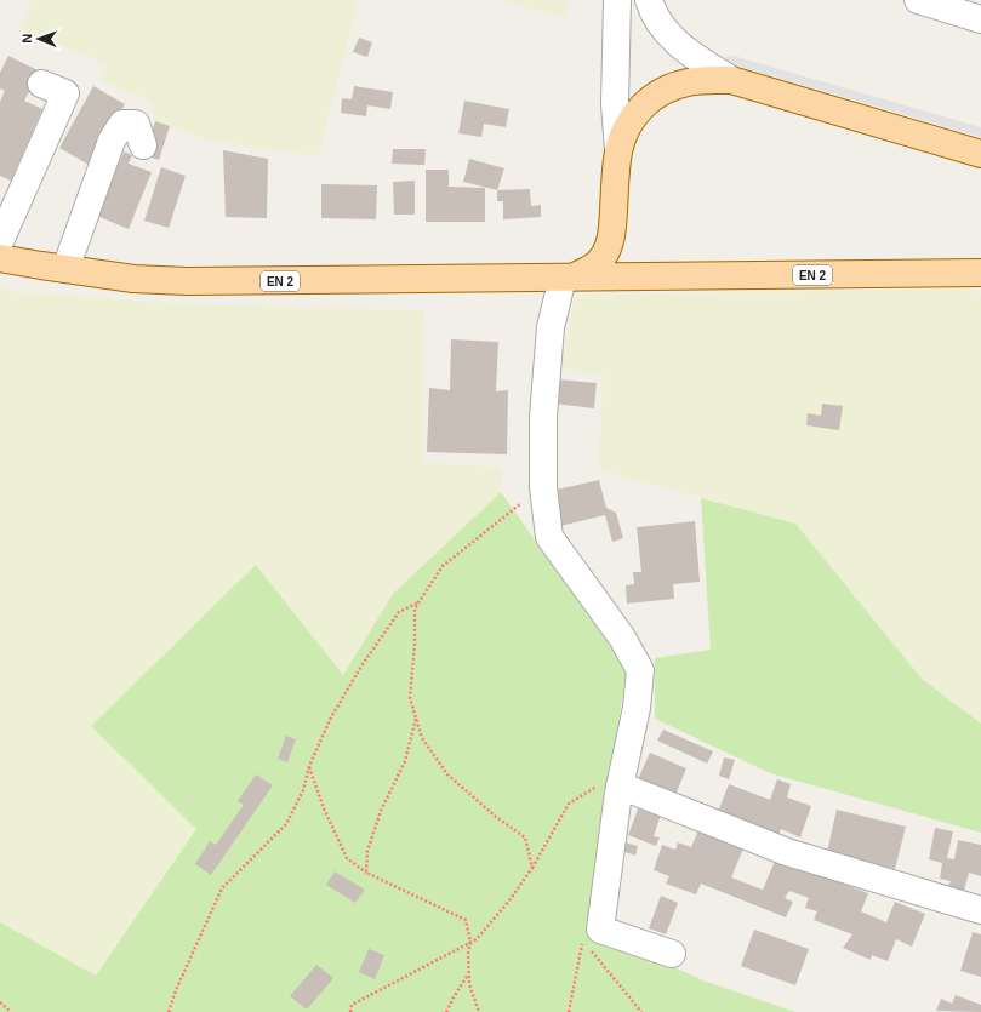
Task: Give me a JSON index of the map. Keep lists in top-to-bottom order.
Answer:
{
  "streets": {
    "main road": ["EN 2"]
  },
  "north": "left"
}
